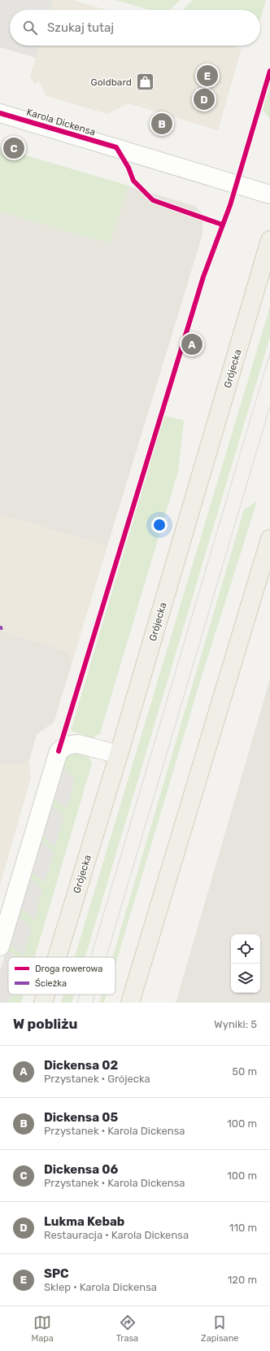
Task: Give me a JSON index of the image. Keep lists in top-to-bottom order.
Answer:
{
  "streets": {
    "main road": ["Grójecka"],
    "street": ["Karola Dickensa"]
  },
  "places": {
    "shop": ["Goldbard"]
  },
  "legend": ["Droga rowerowa", "Ścieżka"],
  "page": {
    "search": "Szukaj tutaj",
    "pins": [
      "E",
      "D",
      "B",
      "C",
      "A"
    ],
    "heading": ["W pobliżu", "Wyniki: 5"],
    "list": [
      {
        "mark": "A",
        "name": "Dickensa 02",
        "note": "Przystanek · Grójecka",
        "value": "50 m"
      },
      {
        "mark": "B",
        "name": "Dickensa 05",
        "note": "Przystanek · Karola Dickensa",
        "value": "100 m"
      },
      {
        "mark": "C",
        "name": "Dickensa 06",
        "note": "Przystanek · Karola Dickensa",
        "value": "100 m"
      },
      {
        "mark": "D",
        "name": "Lukma Kebab",
        "note": "Restauracja · Karola Dickensa",
        "value": "110 m"
      },
      {
        "mark": "E",
        "name": "SPC",
        "note": "Sklep · Karola Dickensa",
        "value": "120 m"
      }
    ],
    "nav": ["Mapa", "Trasa", "Zapisane"]
  }
}
